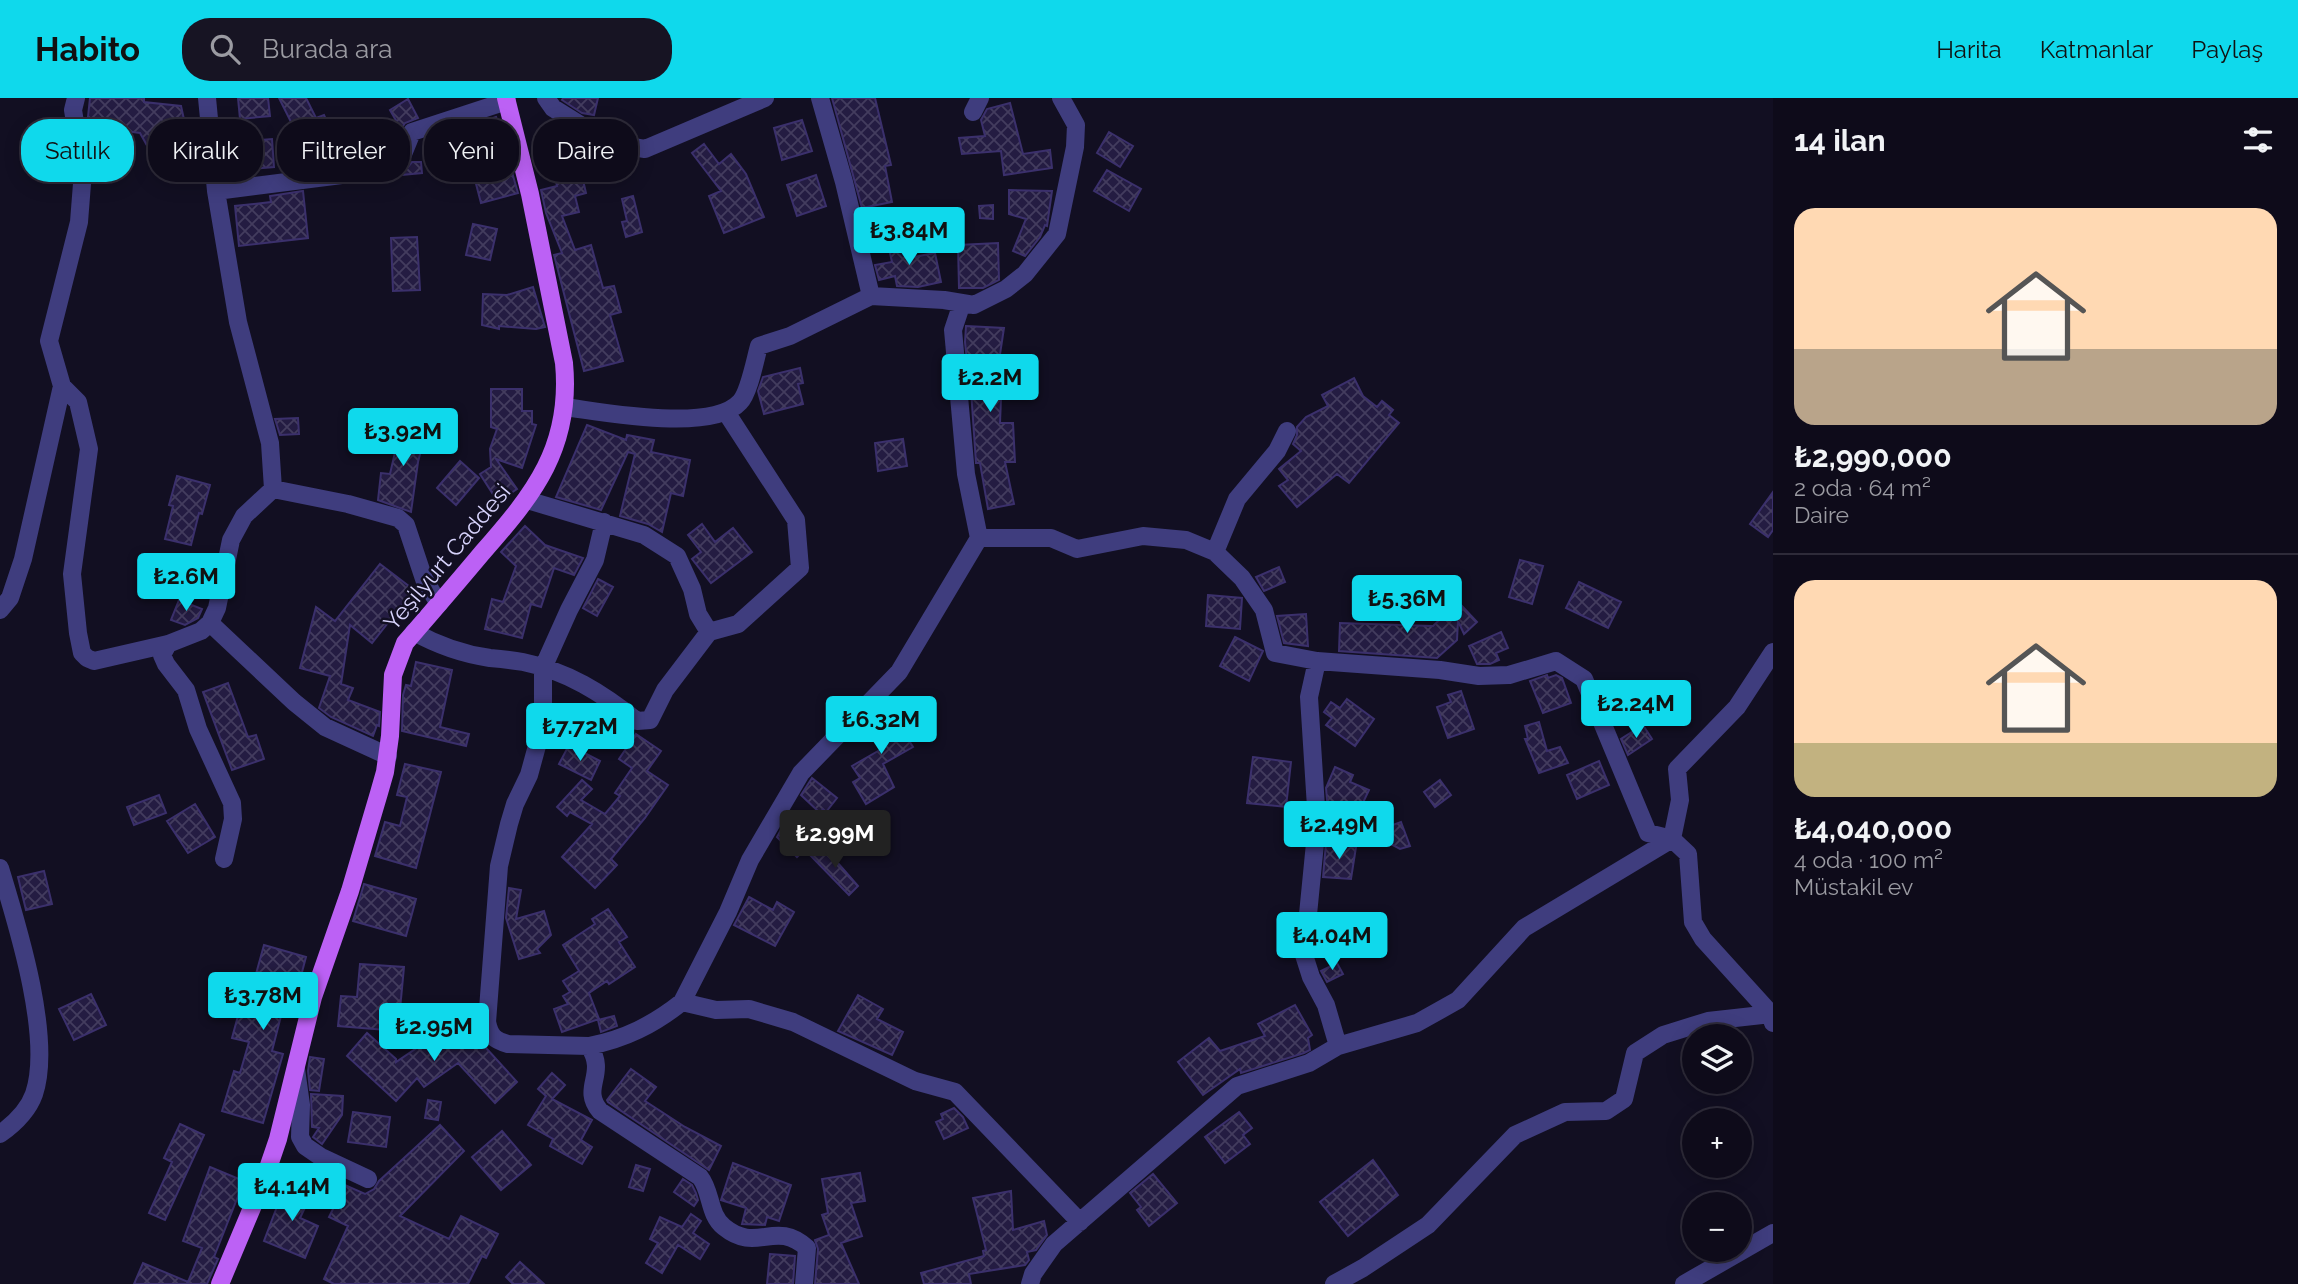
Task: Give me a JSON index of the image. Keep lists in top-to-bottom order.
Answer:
{
  "streets": {
    "main road": ["Yeşilyurt Caddesi"]
  },
  "page": {
    "header": "Habito",
    "search": "Burada ara",
    "nav": ["Harita", "Katmanlar", "Paylaş"],
    "heading": "14 ilan",
    "chip": [
      "Satılık",
      "Kiralık",
      "Filtreler",
      "Yeni",
      "Daire"
    ],
    "list": [
      {
        "name": "₺2,990,000",
        "note": "2 oda · 64 m² · Daire"
      },
      {
        "name": "₺4,040,000",
        "note": "4 oda · 100 m² · Müstakil ev"
      }
    ],
    "price": [
      "₺3.84M",
      "₺2.2M",
      "₺3.92M",
      "₺2.6M",
      "₺5.36M",
      "₺2.24M",
      "₺6.32M",
      "₺7.72M",
      "₺2.49M",
      "₺2.99M",
      "₺4.04M",
      "₺3.78M",
      "₺2.95M",
      "₺4.14M"
    ],
    "map_buttons": ["+", "−"]
  }
}
